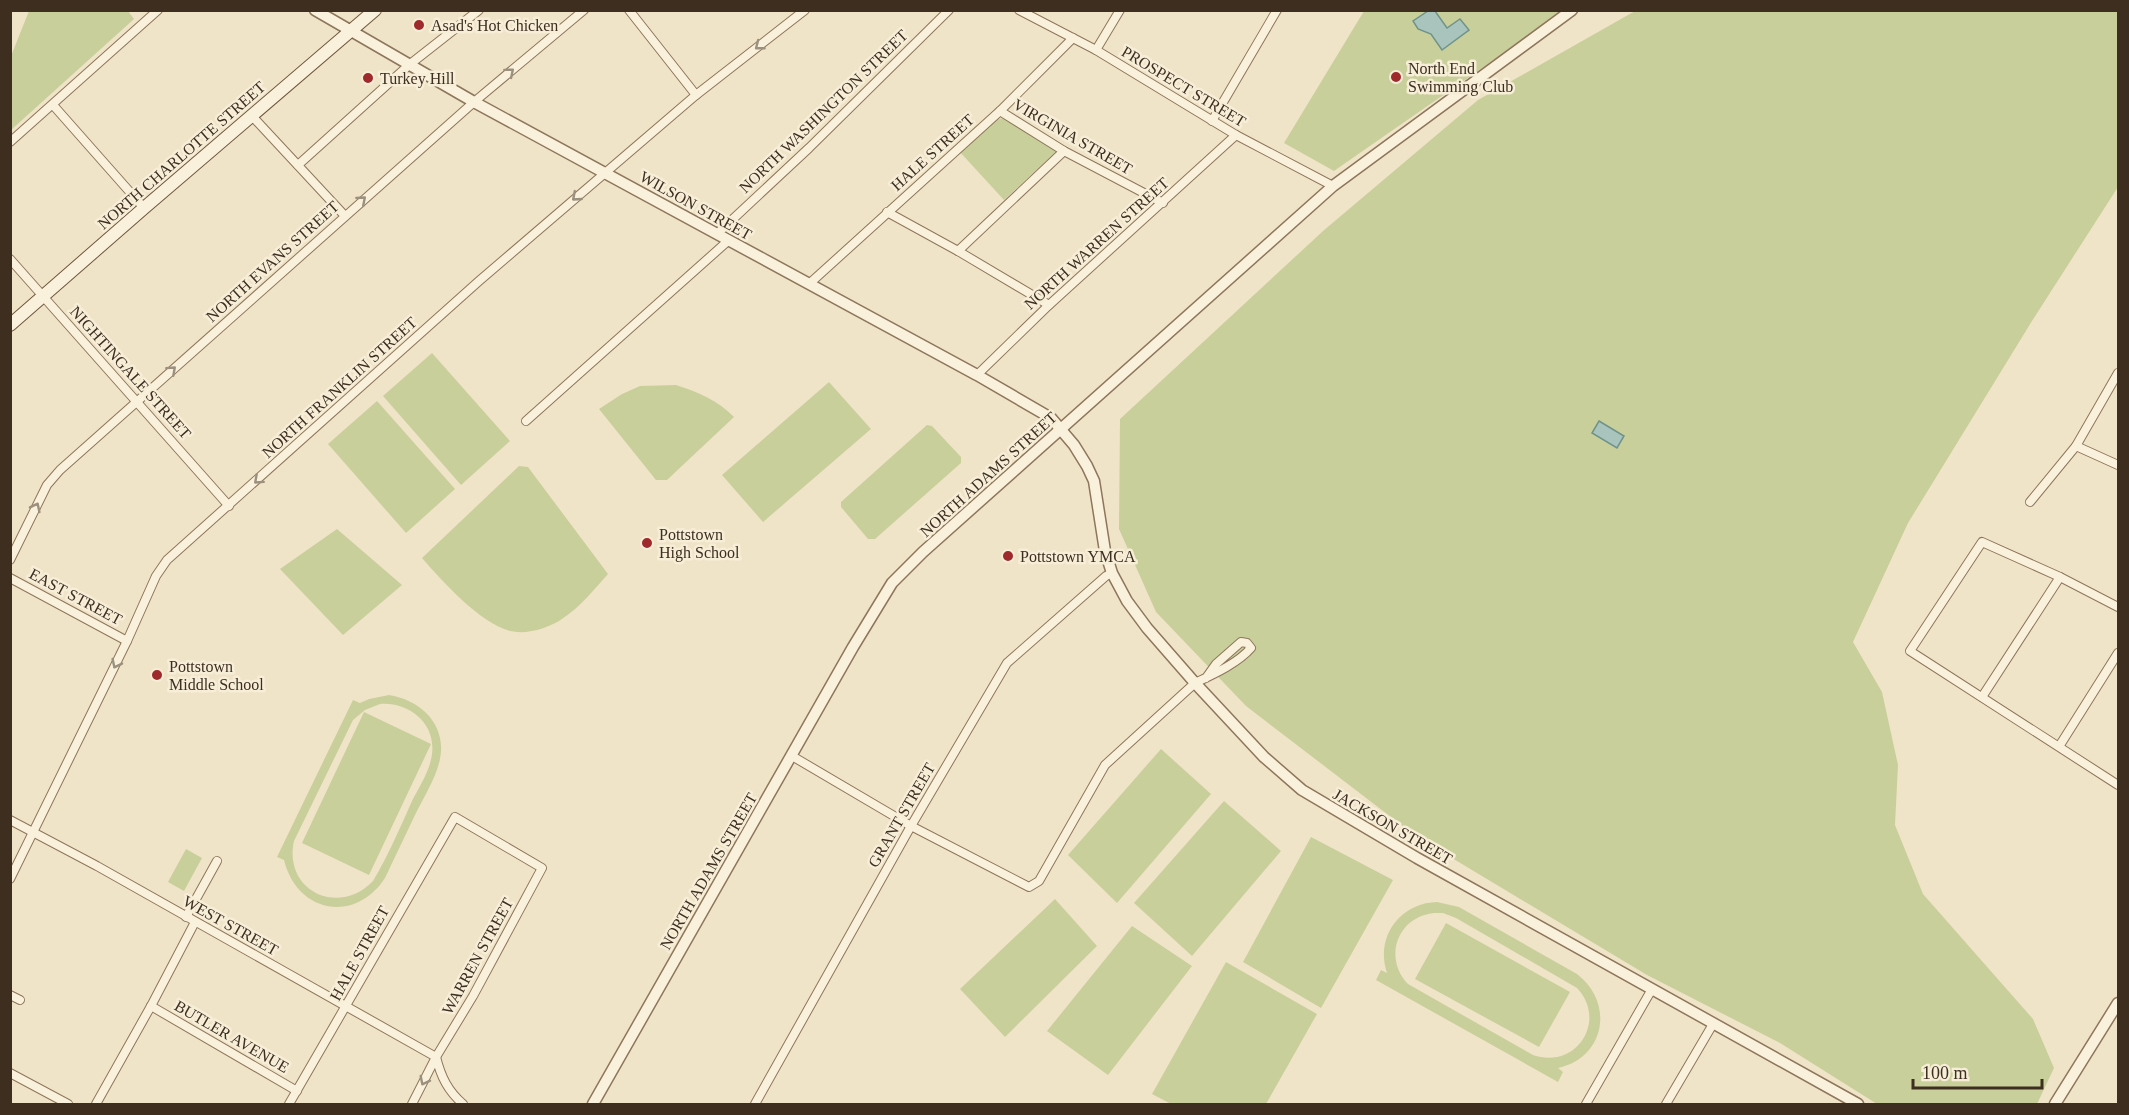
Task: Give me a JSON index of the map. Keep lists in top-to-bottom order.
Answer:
{
  "streets": {
    "main road": ["NORTH CHARLOTTE STREET"],
    "street": [
      "PROSPECT STREET",
      "NORTH WASHINGTON STREET",
      "VIRGINIA STREET",
      "HALE STREET",
      "WILSON STREET",
      "NORTH WARREN STREET",
      "NORTH EVANS STREET",
      "NIGHTINGALE STREET",
      "NORTH FRANKLIN STREET",
      "NORTH ADAMS STREET",
      "EAST STREET",
      "GRANT STREET",
      "JACKSON STREET",
      "WEST STREET",
      "WARREN STREET",
      "BUTLER AVENUE"
    ]
  },
  "crossings": [
    ["PROSPECT STREET", "HALE STREET"],
    ["PROSPECT STREET", "NORTH WARREN STREET"],
    ["PROSPECT STREET", "NORTH ADAMS STREET"],
    ["NORTH WASHINGTON STREET", "WILSON STREET"],
    ["VIRGINIA STREET", "HALE STREET"],
    ["VIRGINIA STREET", "NORTH WARREN STREET"],
    ["HALE STREET", "WILSON STREET"],
    ["HALE STREET", "WEST STREET"],
    ["HALE STREET", "WARREN STREET"],
    ["HALE STREET", "BUTLER AVENUE"],
    ["NORTH CHARLOTTE STREET", "WILSON STREET"],
    ["NORTH CHARLOTTE STREET", "NIGHTINGALE STREET"],
    ["WILSON STREET", "NORTH WARREN STREET"],
    ["WILSON STREET", "NORTH EVANS STREET"],
    ["WILSON STREET", "NORTH FRANKLIN STREET"],
    ["WILSON STREET", "NORTH ADAMS STREET"],
    ["WILSON STREET", "JACKSON STREET"],
    ["NORTH EVANS STREET", "NIGHTINGALE STREET"],
    ["NIGHTINGALE STREET", "NORTH FRANKLIN STREET"],
    ["NORTH FRANKLIN STREET", "EAST STREET"],
    ["NORTH FRANKLIN STREET", "WEST STREET"],
    ["NORTH ADAMS STREET", "JACKSON STREET"],
    ["GRANT STREET", "JACKSON STREET"],
    ["WEST STREET", "WARREN STREET"]
  ],
  "one_way": ["NORTH EVANS STREET", "NORTH FRANKLIN STREET"],
  "places": [
    "Asad's Hot Chicken",
    "North End Swimming Club",
    "Turkey Hill",
    "Pottstown High School",
    "Pottstown YMCA",
    "Pottstown Middle School"
  ],
  "scale_bar": "100 m"
}
